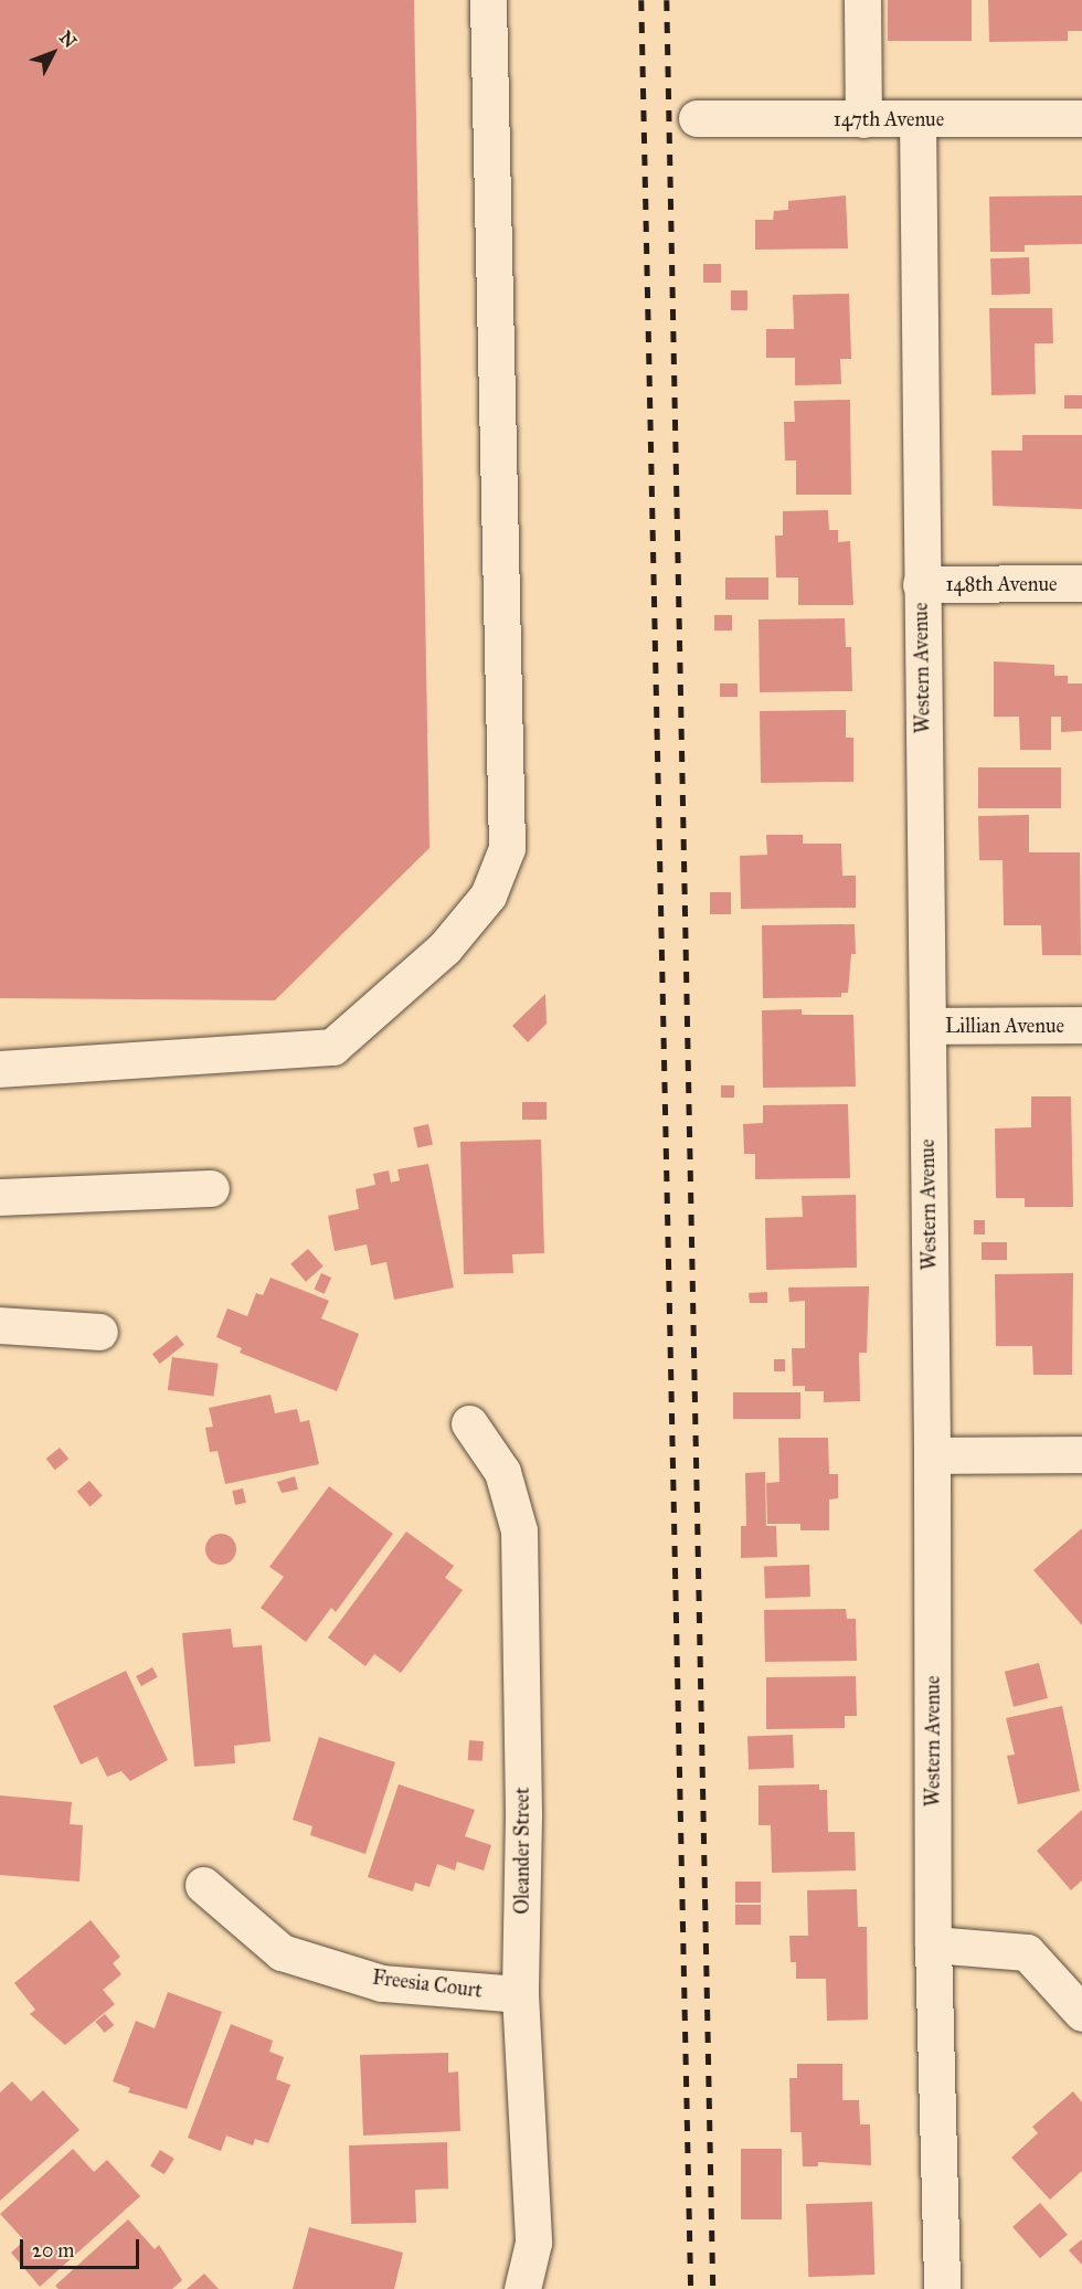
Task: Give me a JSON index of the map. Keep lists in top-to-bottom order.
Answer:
{
  "streets": {
    "street": [
      "147th Avenue",
      "148th Avenue",
      "Western Avenue",
      "Lillian Avenue",
      "Oleander Street",
      "Freesia Court"
    ]
  },
  "crossings": [
    ["147th Avenue", "Western Avenue"],
    ["148th Avenue", "Western Avenue"],
    ["Western Avenue", "Lillian Avenue"],
    ["Oleander Street", "Freesia Court"]
  ],
  "scale_bar": "20 m",
  "north": "top right"
}
